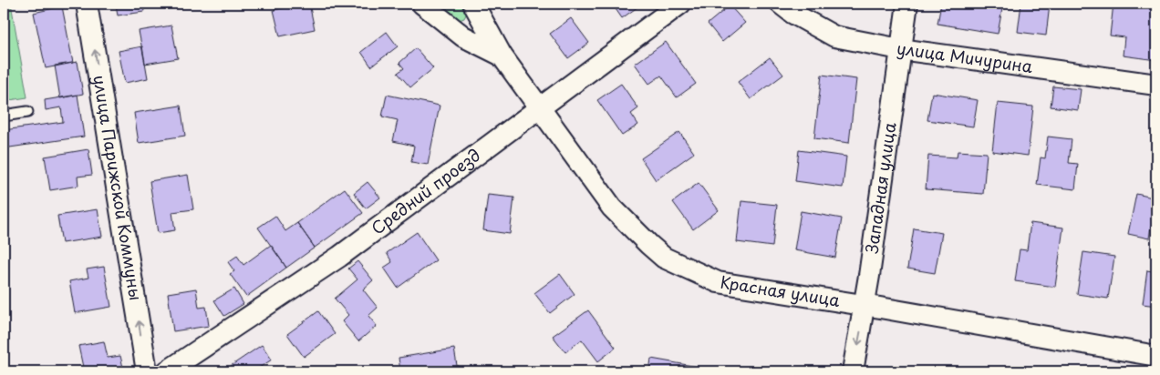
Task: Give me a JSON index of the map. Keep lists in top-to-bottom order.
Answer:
{
  "streets": {
    "street": [
      "улица Мичурина",
      "улица Парижской Коммуны",
      "Западная улица",
      "Средний проезд",
      "Красная улица"
    ]
  },
  "crossings": [
    ["улица Мичурина", "Западная улица"],
    ["Западная улица", "Красная улица"],
    ["Средний проезд", "Красная улица"]
  ],
  "one_way": ["улица Парижской Коммуны"]
}
